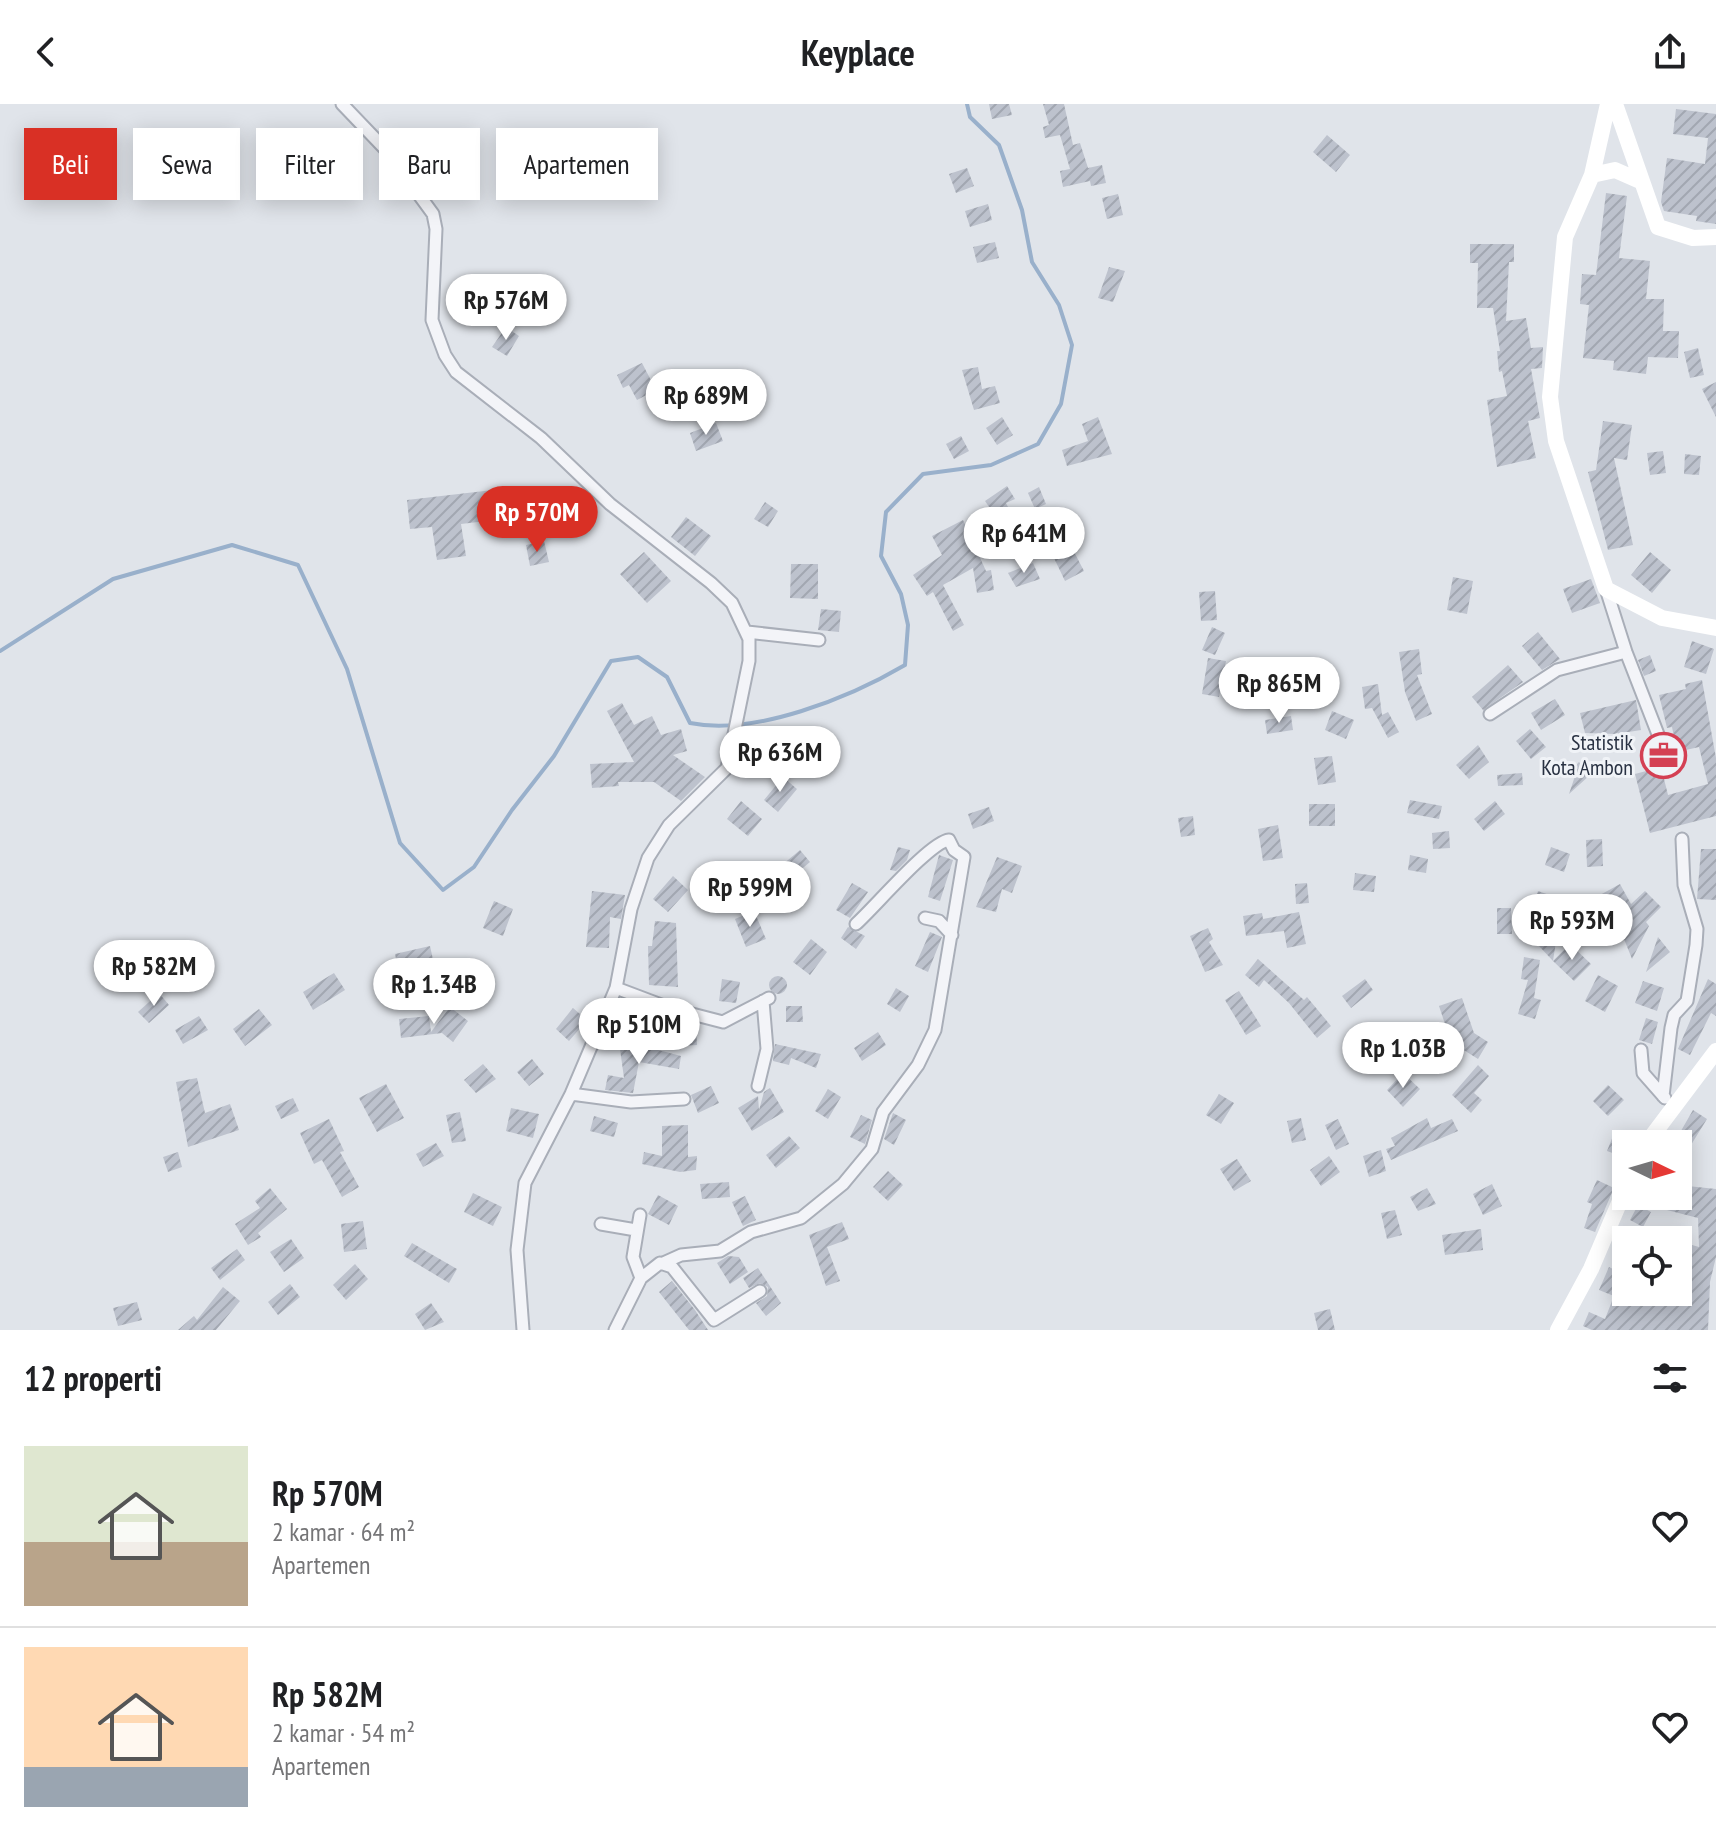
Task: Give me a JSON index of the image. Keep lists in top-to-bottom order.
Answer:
{
  "places": {
    "office": ["Statistik Kota Ambon"]
  },
  "north": "right",
  "page": {
    "header": "Keyplace",
    "chip": [
      "Beli",
      "Sewa",
      "Filter",
      "Baru",
      "Apartemen"
    ],
    "price": [
      "Rp 576M",
      "Rp 689M",
      "Rp 570M",
      "Rp 641M",
      "Rp 865M",
      "Rp 636M",
      "Rp 599M",
      "Rp 593M",
      "Rp 582M",
      "Rp 1.34B",
      "Rp 510M",
      "Rp 1.03B"
    ],
    "heading": "12 properti",
    "list": [
      {
        "name": "Rp 570M",
        "note": "2 kamar · 64 m² · Apartemen"
      },
      {
        "name": "Rp 582M",
        "note": "2 kamar · 54 m² · Apartemen"
      }
    ]
  }
}
